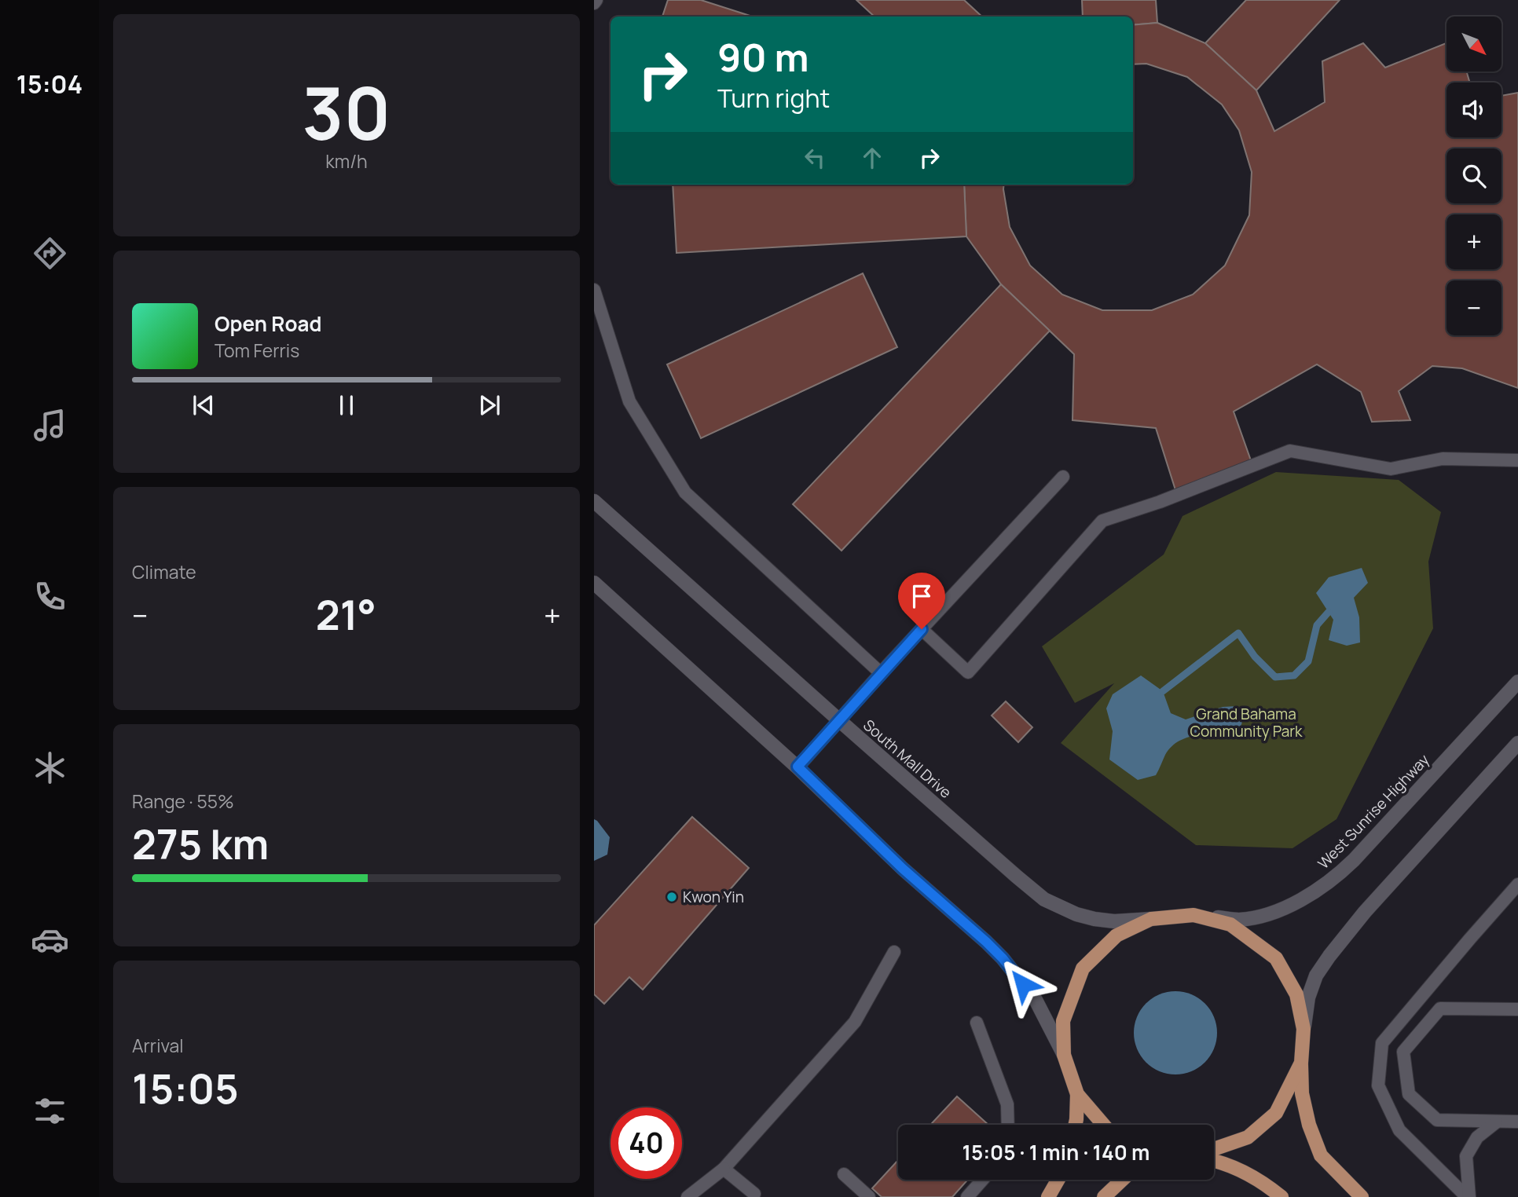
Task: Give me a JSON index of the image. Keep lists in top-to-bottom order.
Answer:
{
  "streets": {
    "street": ["South Mall Drive", "West Sunrise Highway"]
  },
  "parks": ["Grand Bahama Community Park"],
  "places": ["Kwon Yin"],
  "north": "bottom right",
  "page": {
    "tabs": "15:04",
    "tile": [
      ["30", "km/h"],
      "Climate",
      ["Range · 55%", "275 km"],
      ["Arrival", "15:05"]
    ],
    "map_buttons": ["+", "−"],
    "turn": ["90 m", "Turn right"],
    "song": ["Open Road", "Tom Ferris"],
    "heat": ["−", "21°", "+"],
    "limit": "40",
    "trip": "15:05 · 1 min · 140 m"
  }
}
